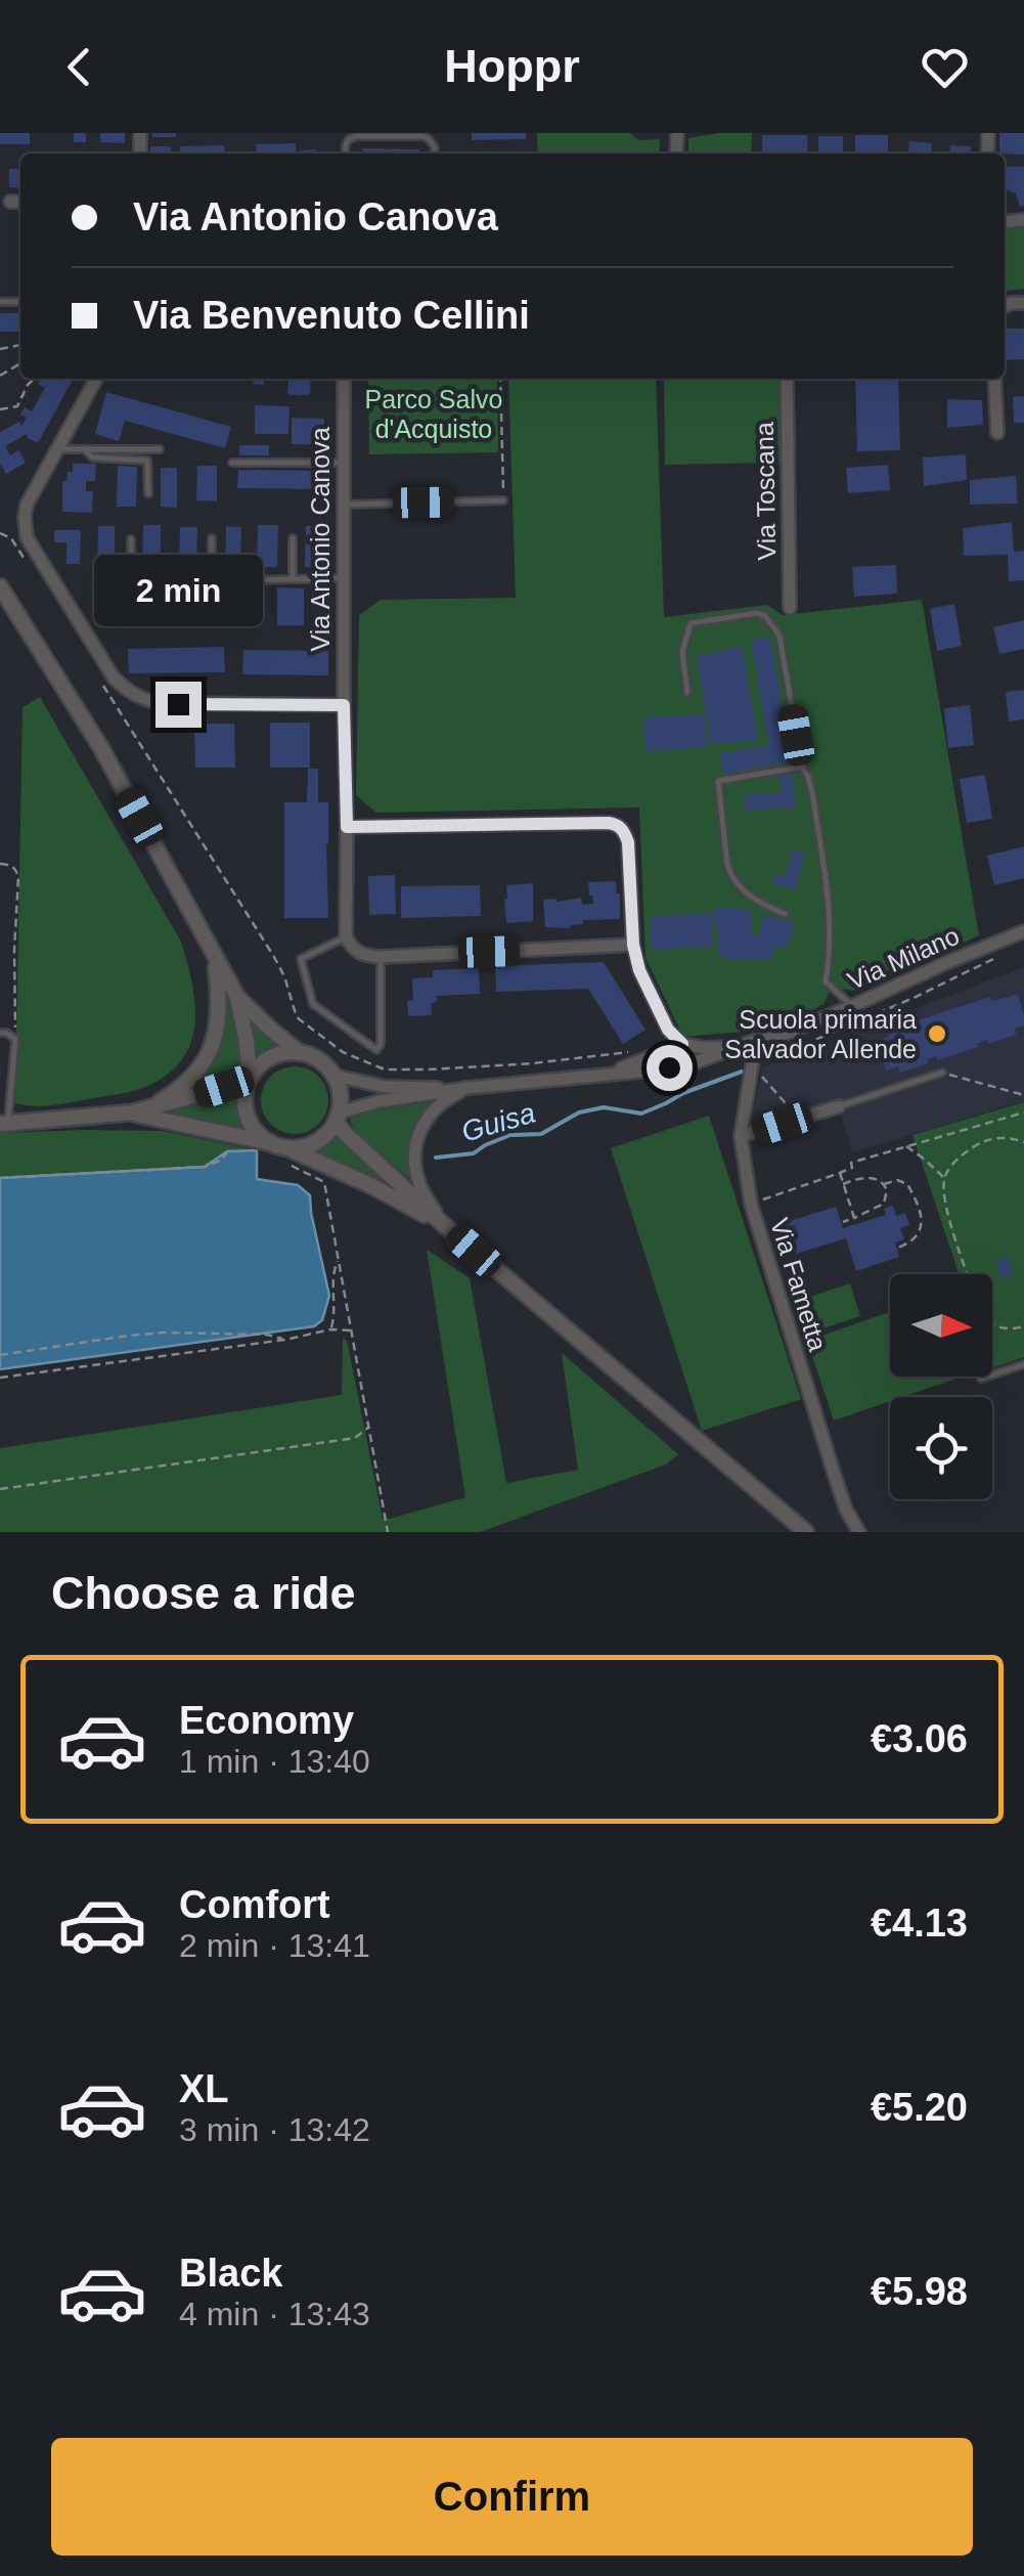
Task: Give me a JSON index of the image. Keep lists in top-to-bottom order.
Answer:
{
  "streets": {
    "street": [
      "Via Toscana",
      "Via Antonio Canova",
      "Via Milano",
      "Via Fametta"
    ]
  },
  "crossings": [
    ["Via Milano", "Via Fametta"]
  ],
  "water": ["Guisa"],
  "parks": ["Parco Salvo d'Acquisto"],
  "places": ["Scuola primaria Salvador Allende"],
  "north": "right",
  "page": {
    "header": "Hoppr",
    "banner": ["Via Antonio Canova", "Via Benvenuto Cellini"],
    "bubble": "2 min",
    "heading": "Choose a ride",
    "list": [
      {
        "name": "Economy",
        "note": "1 min · 13:40",
        "value": "€3.06"
      },
      {
        "name": "Comfort",
        "note": "2 min · 13:41",
        "value": "€4.13"
      },
      {
        "name": "XL",
        "note": "3 min · 13:42",
        "value": "€5.20"
      },
      {
        "name": "Black",
        "note": "4 min · 13:43",
        "value": "€5.98"
      }
    ],
    "buttons": "Confirm"
  }
}
